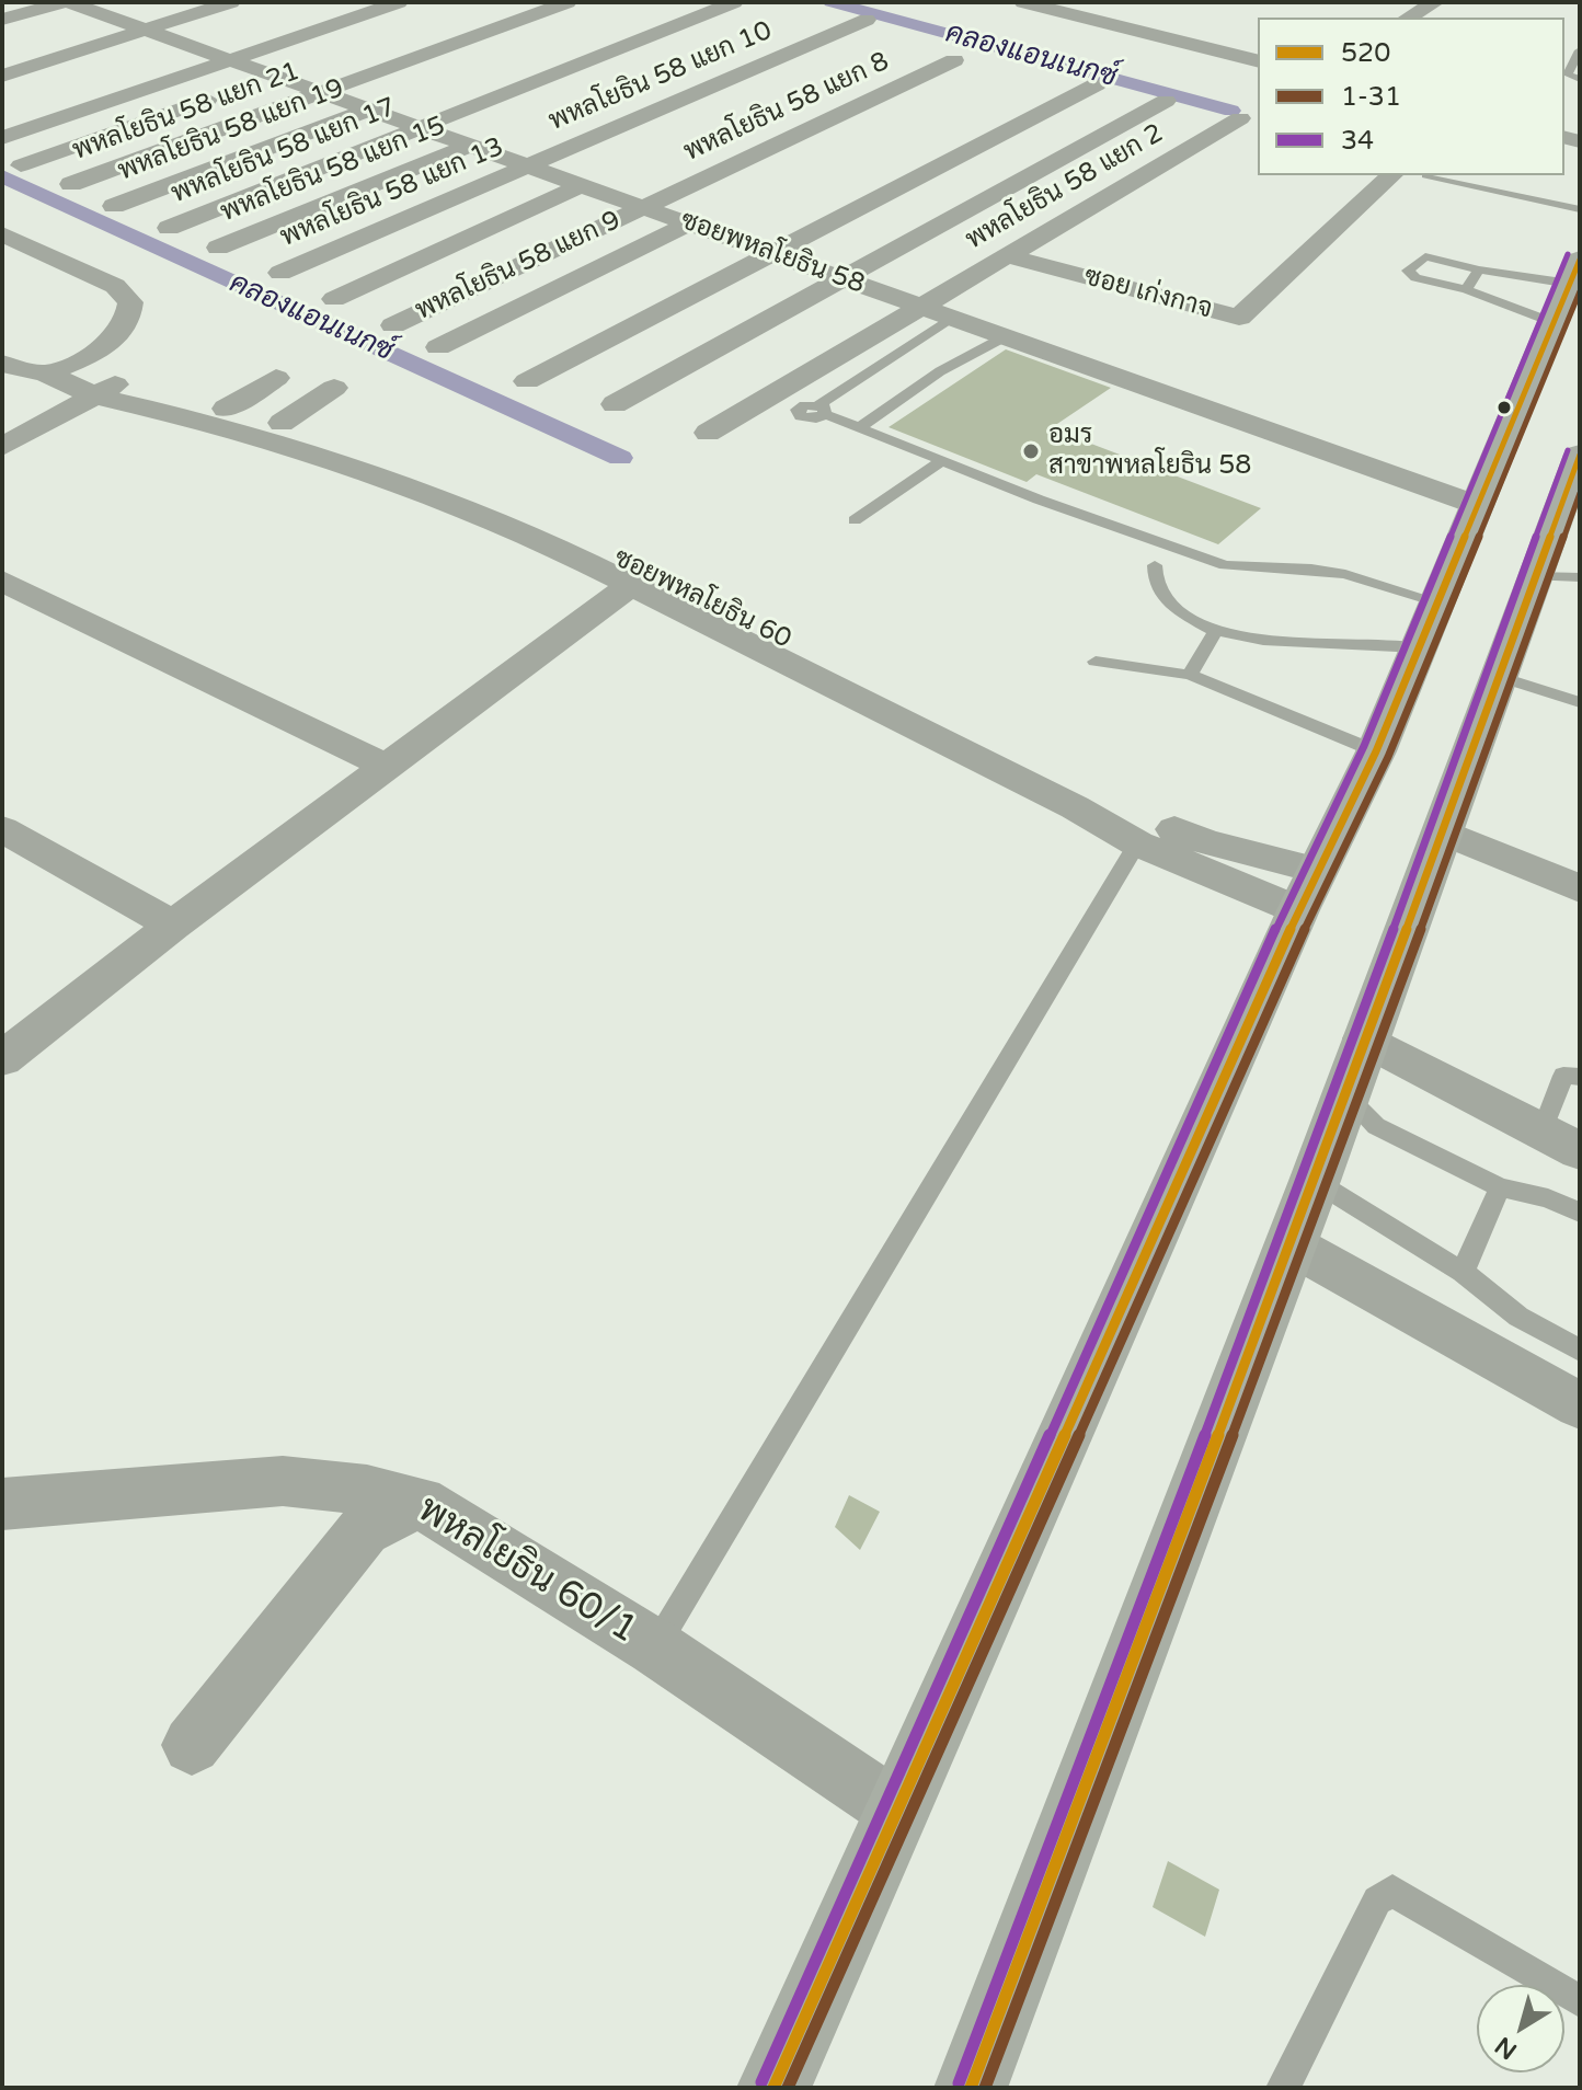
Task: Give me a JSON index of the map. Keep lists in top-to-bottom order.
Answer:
{
  "streets": {
    "street": [
      "พหลโยธิน 58 แยก 10",
      "พหลโยธิน 58 แยก 8",
      "พหลโยธิน 58 แยก 21",
      "พหลโยธิน 58 แยก 19",
      "พหลโยธิน 58 แยก 17",
      "พหลโยธิน 58 แยก 15",
      "พหลโยธิน 58 แยก 2",
      "พหลโยธิน 58 แยก 13",
      "ซอยพหลโยธิน 58",
      "พหลโยธิน 58 แยก 9",
      "ซอย เก่งกาจ",
      "ซอยพหลโยธิน 60",
      "พหลโยธิน 60/1"
    ]
  },
  "crossings": [
    ["พหลโยธิน 58 แยก 10", "พหลโยธิน 58 แยก 13"],
    ["พหลโยธิน 58 แยก 10", "ซอยพหลโยธิน 58"],
    ["พหลโยธิน 58 แยก 8", "ซอยพหลโยธิน 58"],
    ["พหลโยธิน 58 แยก 8", "พหลโยธิน 58 แยก 9"],
    ["พหลโยธิน 58 แยก 21", "ซอยพหลโยธิน 58"],
    ["พหลโยธิน 58 แยก 19", "ซอยพหลโยธิน 58"],
    ["พหลโยธิน 58 แยก 17", "ซอยพหลโยธิน 58"],
    ["พหลโยธิน 58 แยก 15", "ซอยพหลโยธิน 58"],
    ["พหลโยธิน 58 แยก 2", "ซอยพหลโยธิน 58"],
    ["พหลโยธิน 58 แยก 2", "ซอย เก่งกาจ"],
    ["พหลโยธิน 58 แยก 13", "ซอยพหลโยธิน 58"],
    ["ซอยพหลโยธิน 58", "พหลโยธิน 58 แยก 9"]
  ],
  "water": ["คลองแอนเนกซ์"],
  "places": ["อมร สาขาพหลโยธิน 58"],
  "lines": ["transit line 34", "transit line 520", "transit line 1-31"],
  "legend": ["520", "1-31", "34"],
  "north": "bottom left"
}
